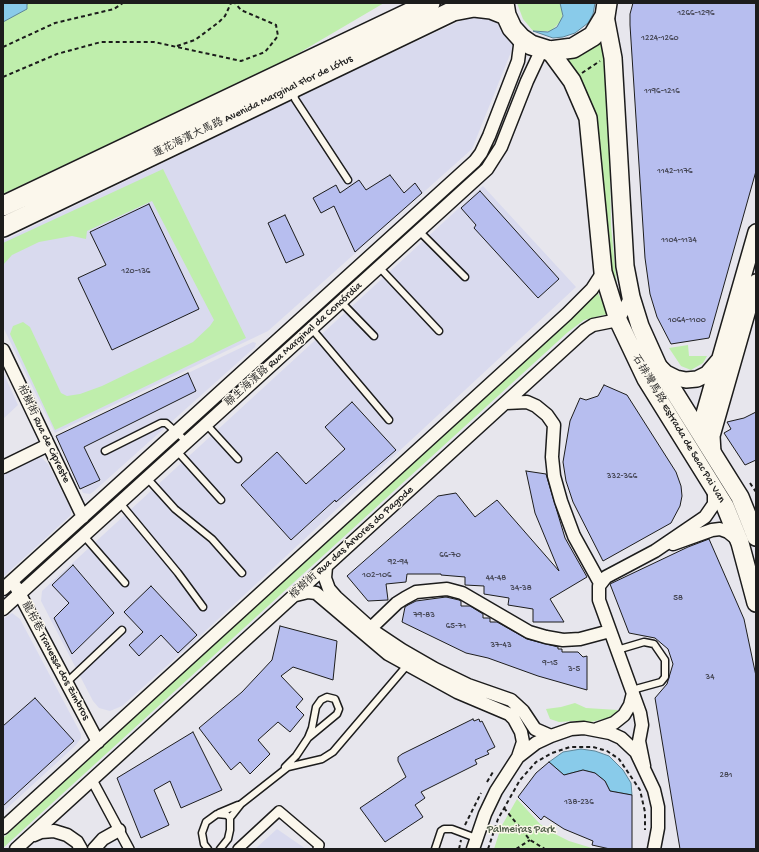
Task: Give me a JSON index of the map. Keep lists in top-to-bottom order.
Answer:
{
  "streets": {
    "main road": ["蓮花海濱大馬路 Avenida Marginal Flor de Lótus", "石排灣馬路 Estrada de Seac Pai Van"],
    "street": [
      "聯生海濱路 Rua Marginal da Concórdia",
      "柏樹街 Rua de Cipreste",
      "榕樹街 Rua das Árvores do Pagode",
      "龍柏巷 Travessa dos Zimbros"
    ]
  },
  "crossings": [
    ["聯生海濱路 Rua Marginal da Concórdia", "石排灣馬路 Estrada de Seac Pai Van"],
    ["聯生海濱路 Rua Marginal da Concórdia", "柏樹街 Rua de Cipreste"],
    ["聯生海濱路 Rua Marginal da Concórdia", "龍柏巷 Travessa dos Zimbros"],
    ["石排灣馬路 Estrada de Seac Pai Van", "榕樹街 Rua das Árvores do Pagode"]
  ],
  "parks": ["Palmeiras Park"],
  "house_numbers": [
    "1266-1296",
    "1224-1260",
    "1196-1216",
    "1142-1176",
    "1104-1134",
    "120-136",
    "1064-1100",
    "332-366",
    "66-70",
    "92-94",
    "102-106",
    "44-48",
    "34-38",
    "58",
    "79-83",
    "65-71",
    "37-43",
    "9-15",
    "3-5",
    "34",
    "281",
    "138-236"
  ]
}
